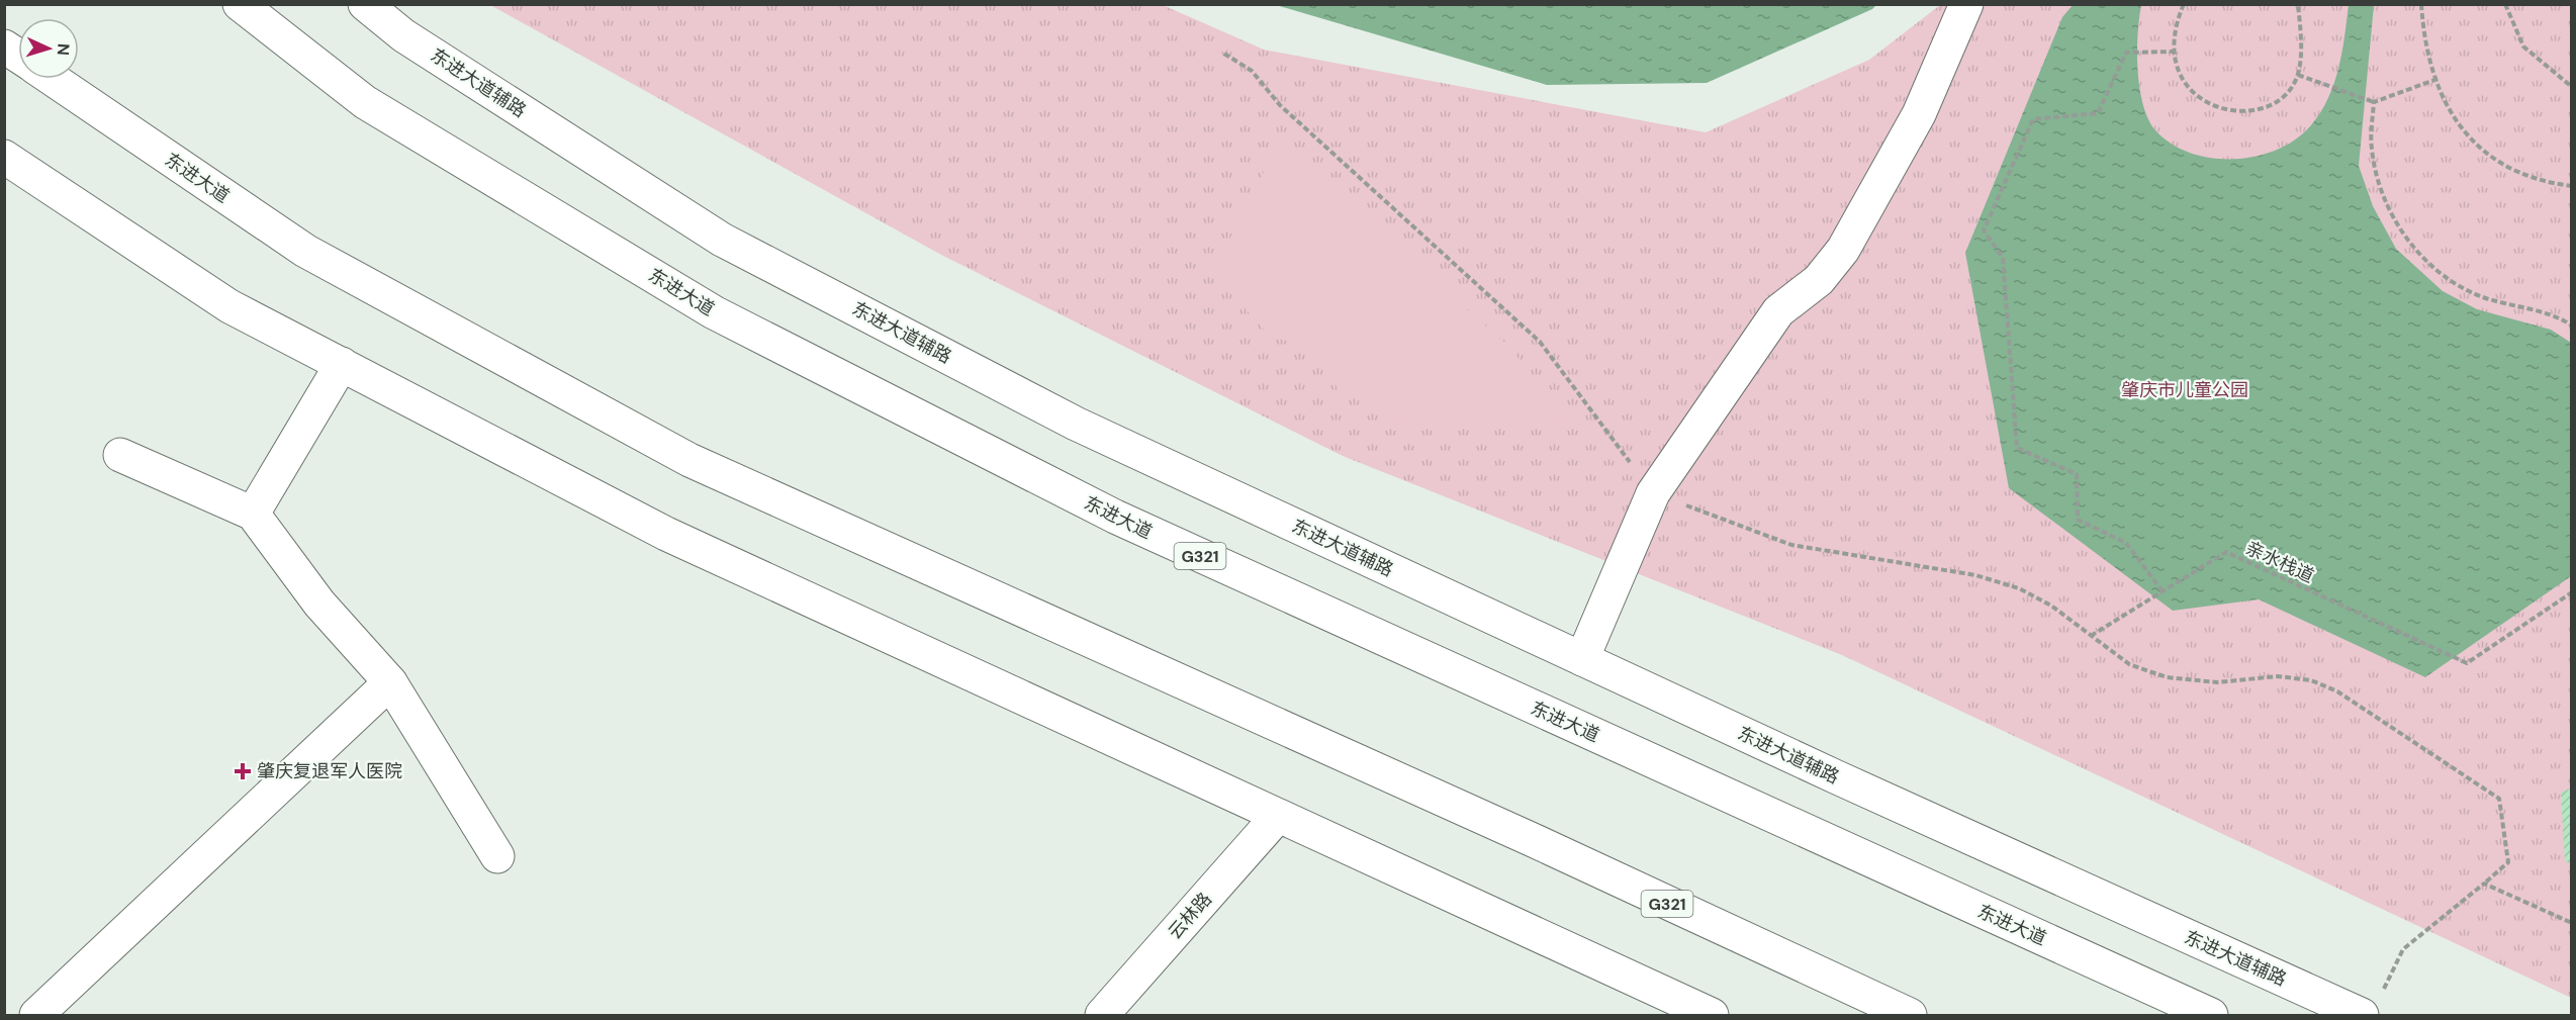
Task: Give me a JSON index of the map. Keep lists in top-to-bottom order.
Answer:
{
  "streets": {
    "main road": [
      "东进大道辅路",
      "东进大道",
      "G321",
      "云林路"
    ],
    "path": ["亲水栈道"]
  },
  "parks": ["肇庆市儿童公园"],
  "places": {
    "health": ["肇庆复退军人医院"]
  },
  "north": "right"
}
